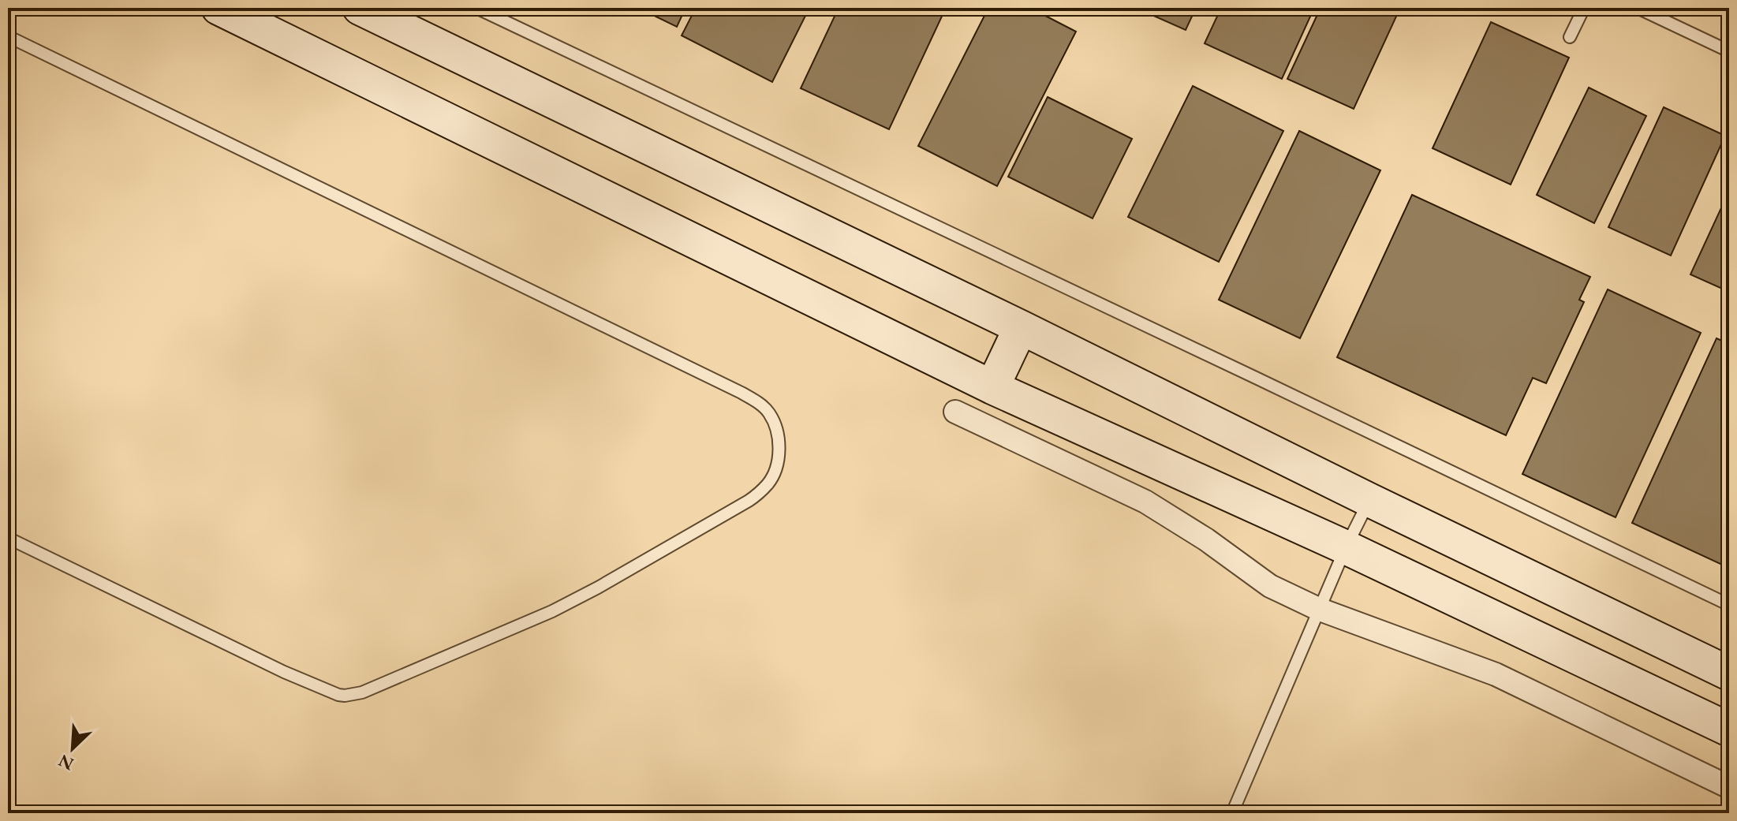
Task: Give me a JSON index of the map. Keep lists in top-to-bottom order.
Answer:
{
  "north": "bottom left"
}
